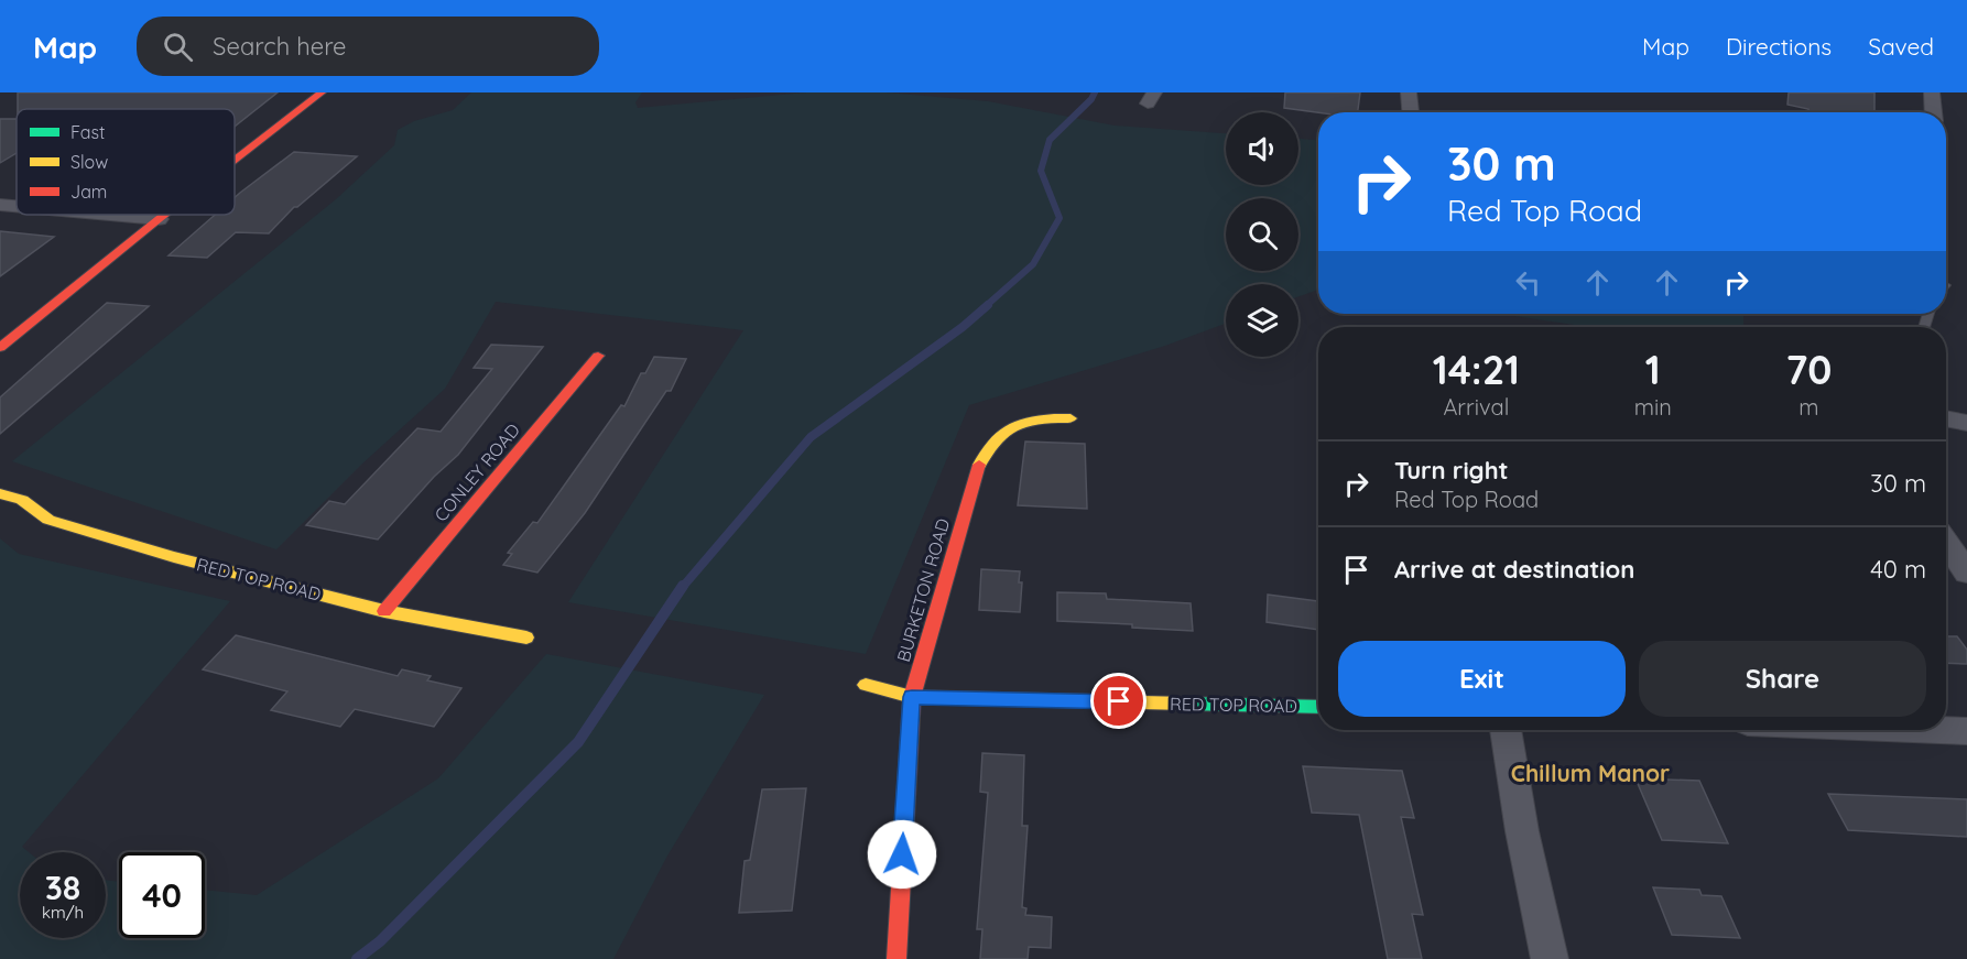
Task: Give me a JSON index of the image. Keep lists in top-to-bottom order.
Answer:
{
  "streets": {
    "street": ["CONLEY ROAD", "RED TOP ROAD", "BURKETON ROAD"]
  },
  "crossings": [
    ["CONLEY ROAD", "RED TOP ROAD"],
    ["RED TOP ROAD", "BURKETON ROAD"]
  ],
  "districts": ["Chillum Manor"],
  "legend": ["Fast", "Slow", "Jam"],
  "page": {
    "header": "Map",
    "search": "Search here",
    "nav": ["Map", "Directions", "Saved"],
    "turn": ["30 m", "Red Top Road"],
    "eta": [
      "14:21",
      "Arrival",
      "1",
      "min",
      "70",
      "m"
    ],
    "list": [
      {
        "name": "Turn right",
        "note": "Red Top Road",
        "value": "30 m"
      },
      {
        "name": "Arrive at destination",
        "value": "40 m"
      }
    ],
    "buttons": ["Exit", "Share"],
    "speed": "38 km/h",
    "limit": "40"
  }
}
